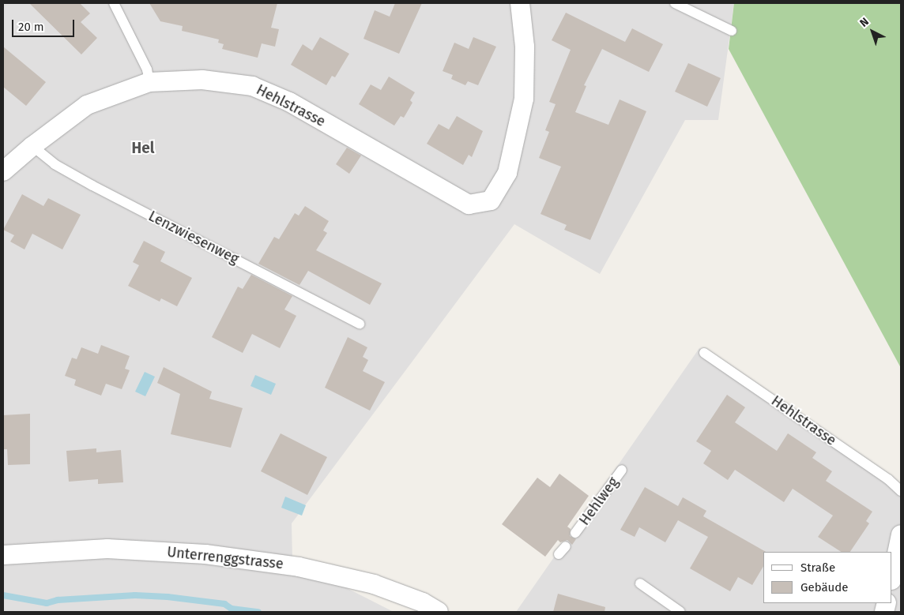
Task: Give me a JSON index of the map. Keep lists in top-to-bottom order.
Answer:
{
  "streets": {
    "street": ["Hehlstrasse", "Unterrenggstrasse"],
    "lane": ["Lenzwiesenweg", "Hehlweg"]
  },
  "crossings": [
    ["Hehlstrasse", "Lenzwiesenweg"]
  ],
  "districts": ["Hel"],
  "legend": ["Straße", "Gebäude"],
  "scale_bar": "20 m",
  "north": "top left"
}
